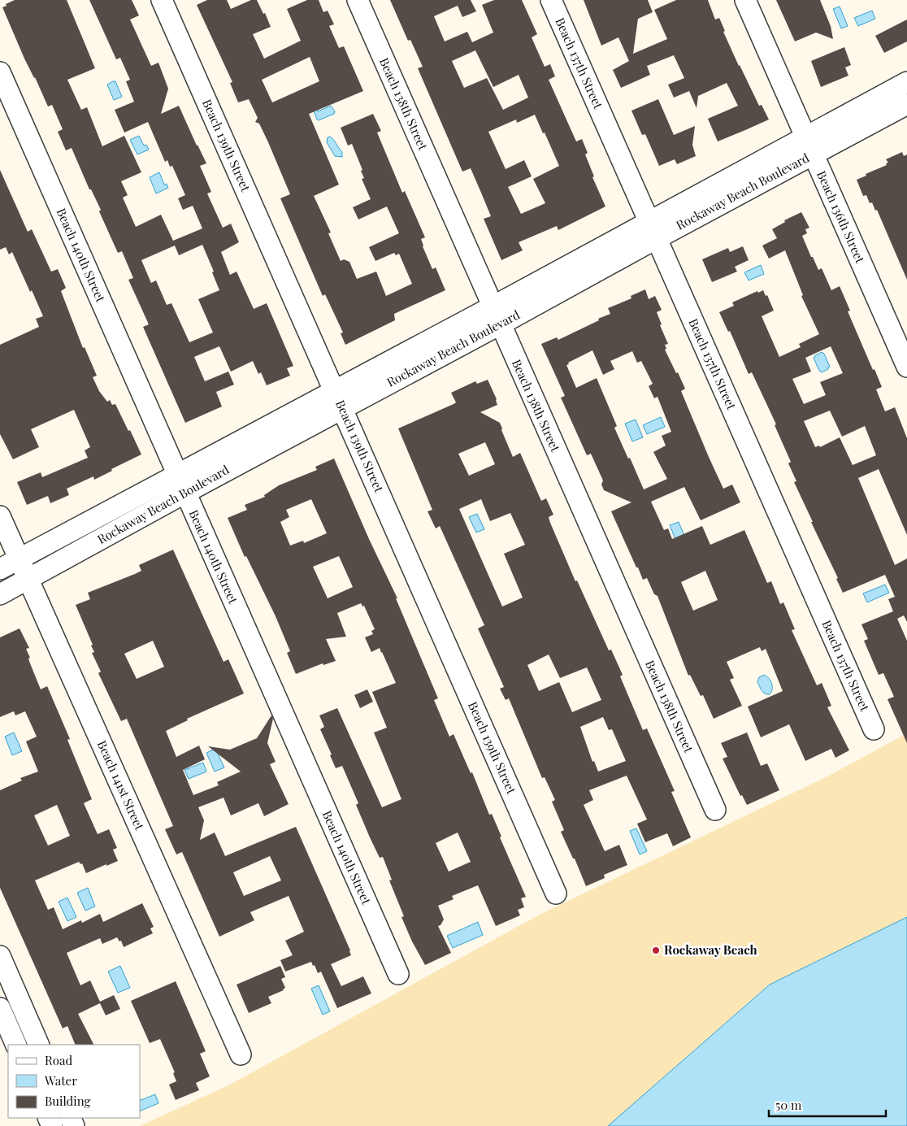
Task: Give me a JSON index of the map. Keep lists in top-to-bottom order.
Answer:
{
  "streets": {
    "street": [
      "Beach 137th Street",
      "Beach 138th Street",
      "Beach 139th Street",
      "Rockaway Beach Boulevard",
      "Beach 136th Street",
      "Beach 140th Street",
      "Beach 141st Street"
    ]
  },
  "crossings": [
    ["Beach 137th Street", "Rockaway Beach Boulevard"],
    ["Beach 138th Street", "Rockaway Beach Boulevard"],
    ["Beach 139th Street", "Rockaway Beach Boulevard"],
    ["Rockaway Beach Boulevard", "Beach 136th Street"],
    ["Rockaway Beach Boulevard", "Beach 140th Street"],
    ["Rockaway Beach Boulevard", "Beach 141st Street"]
  ],
  "places": ["Rockaway Beach"],
  "legend": ["Road", "Water", "Building"],
  "scale_bar": "50 m"
}
